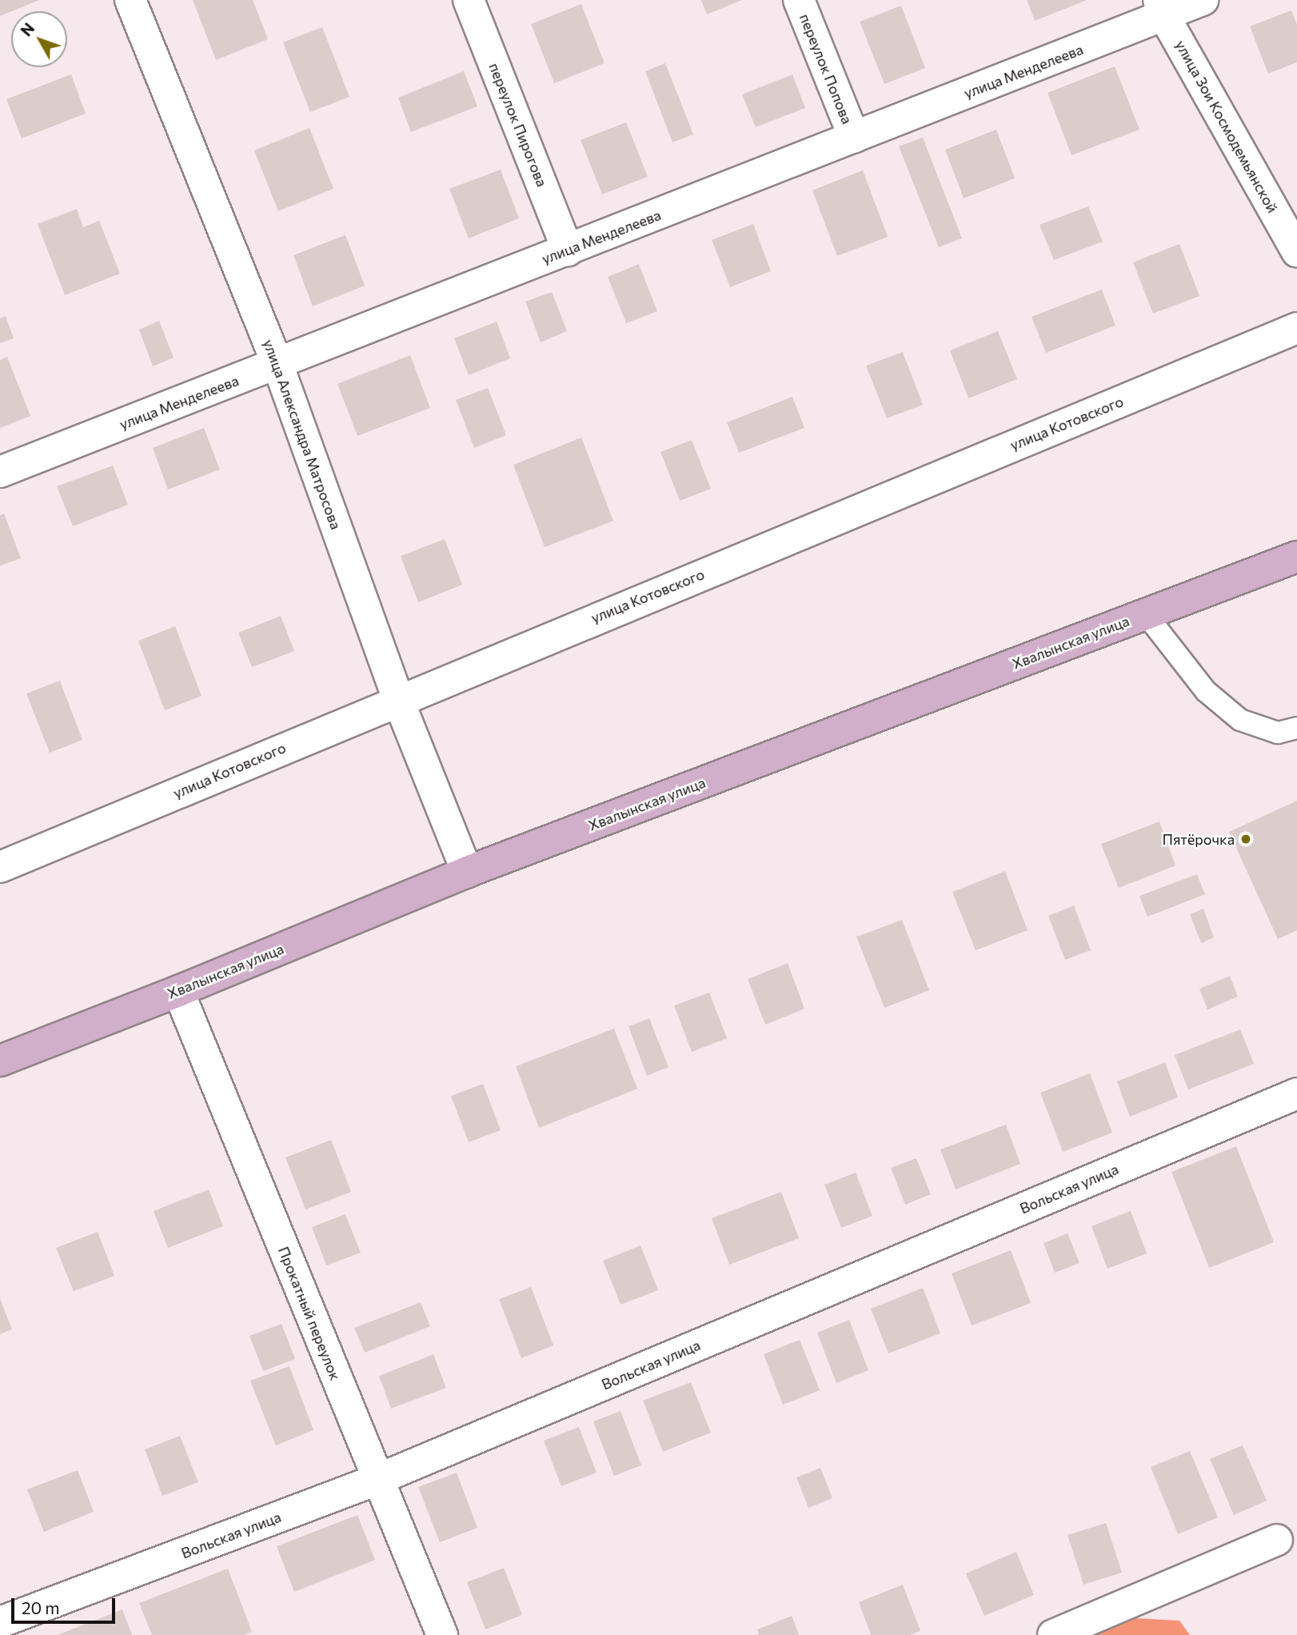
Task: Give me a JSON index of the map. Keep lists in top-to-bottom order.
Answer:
{
  "streets": {
    "main road": ["Хвалынская улица"],
    "street": [
      "переулок Попова",
      "улица Менделеева",
      "переулок Пирогова",
      "улица Зои Космодемьянской",
      "улица Котовского",
      "улица Александра Матросова",
      "Вольская улица",
      "Прокатный переулок"
    ]
  },
  "crossings": [
    ["переулок Попова", "улица Менделеева"],
    ["улица Менделеева", "переулок Пирогова"],
    ["улица Менделеева", "улица Зои Космодемьянской"],
    ["улица Менделеева", "улица Александра Матросова"],
    ["улица Котовского", "улица Александра Матросова"],
    ["улица Александра Матросова", "Хвалынская улица"],
    ["Хвалынская улица", "Прокатный переулок"],
    ["Вольская улица", "Прокатный переулок"]
  ],
  "places": ["Пятёрочка"],
  "scale_bar": "20 m",
  "north": "top left"
}
